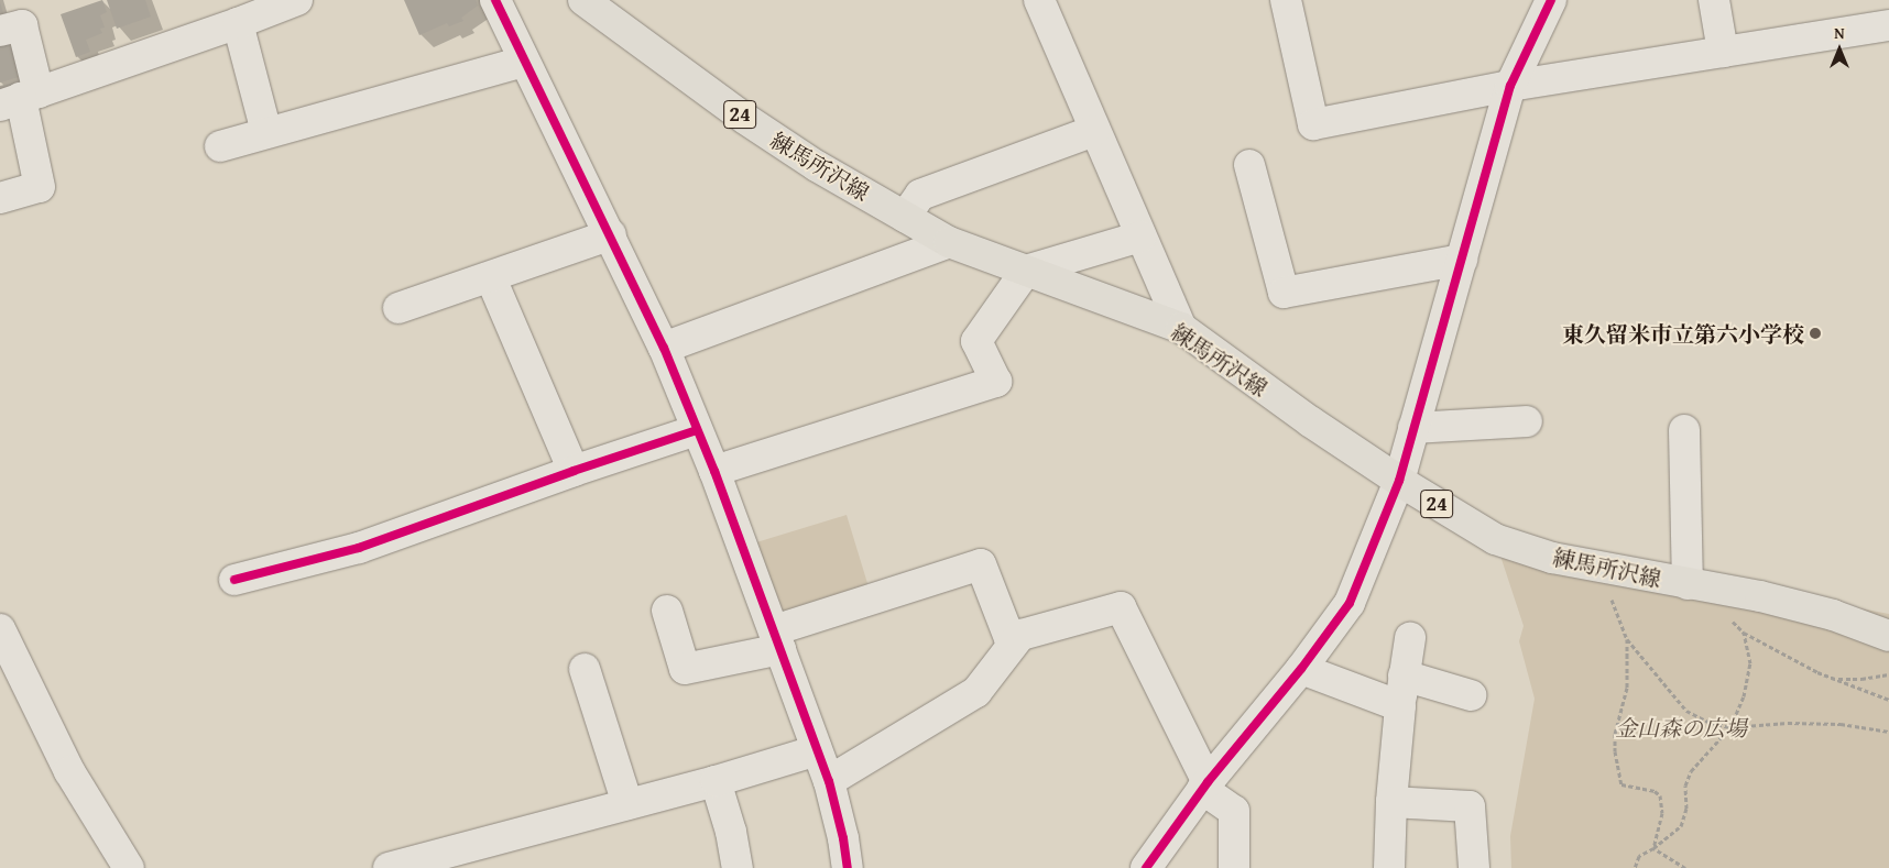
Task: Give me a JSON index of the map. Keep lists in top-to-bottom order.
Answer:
{
  "streets": {
    "main road": ["24", "練馬所沢線"]
  },
  "parks": ["金山森の広場"],
  "places": ["東久留米市立第六小学校"],
  "north": "top"
}
